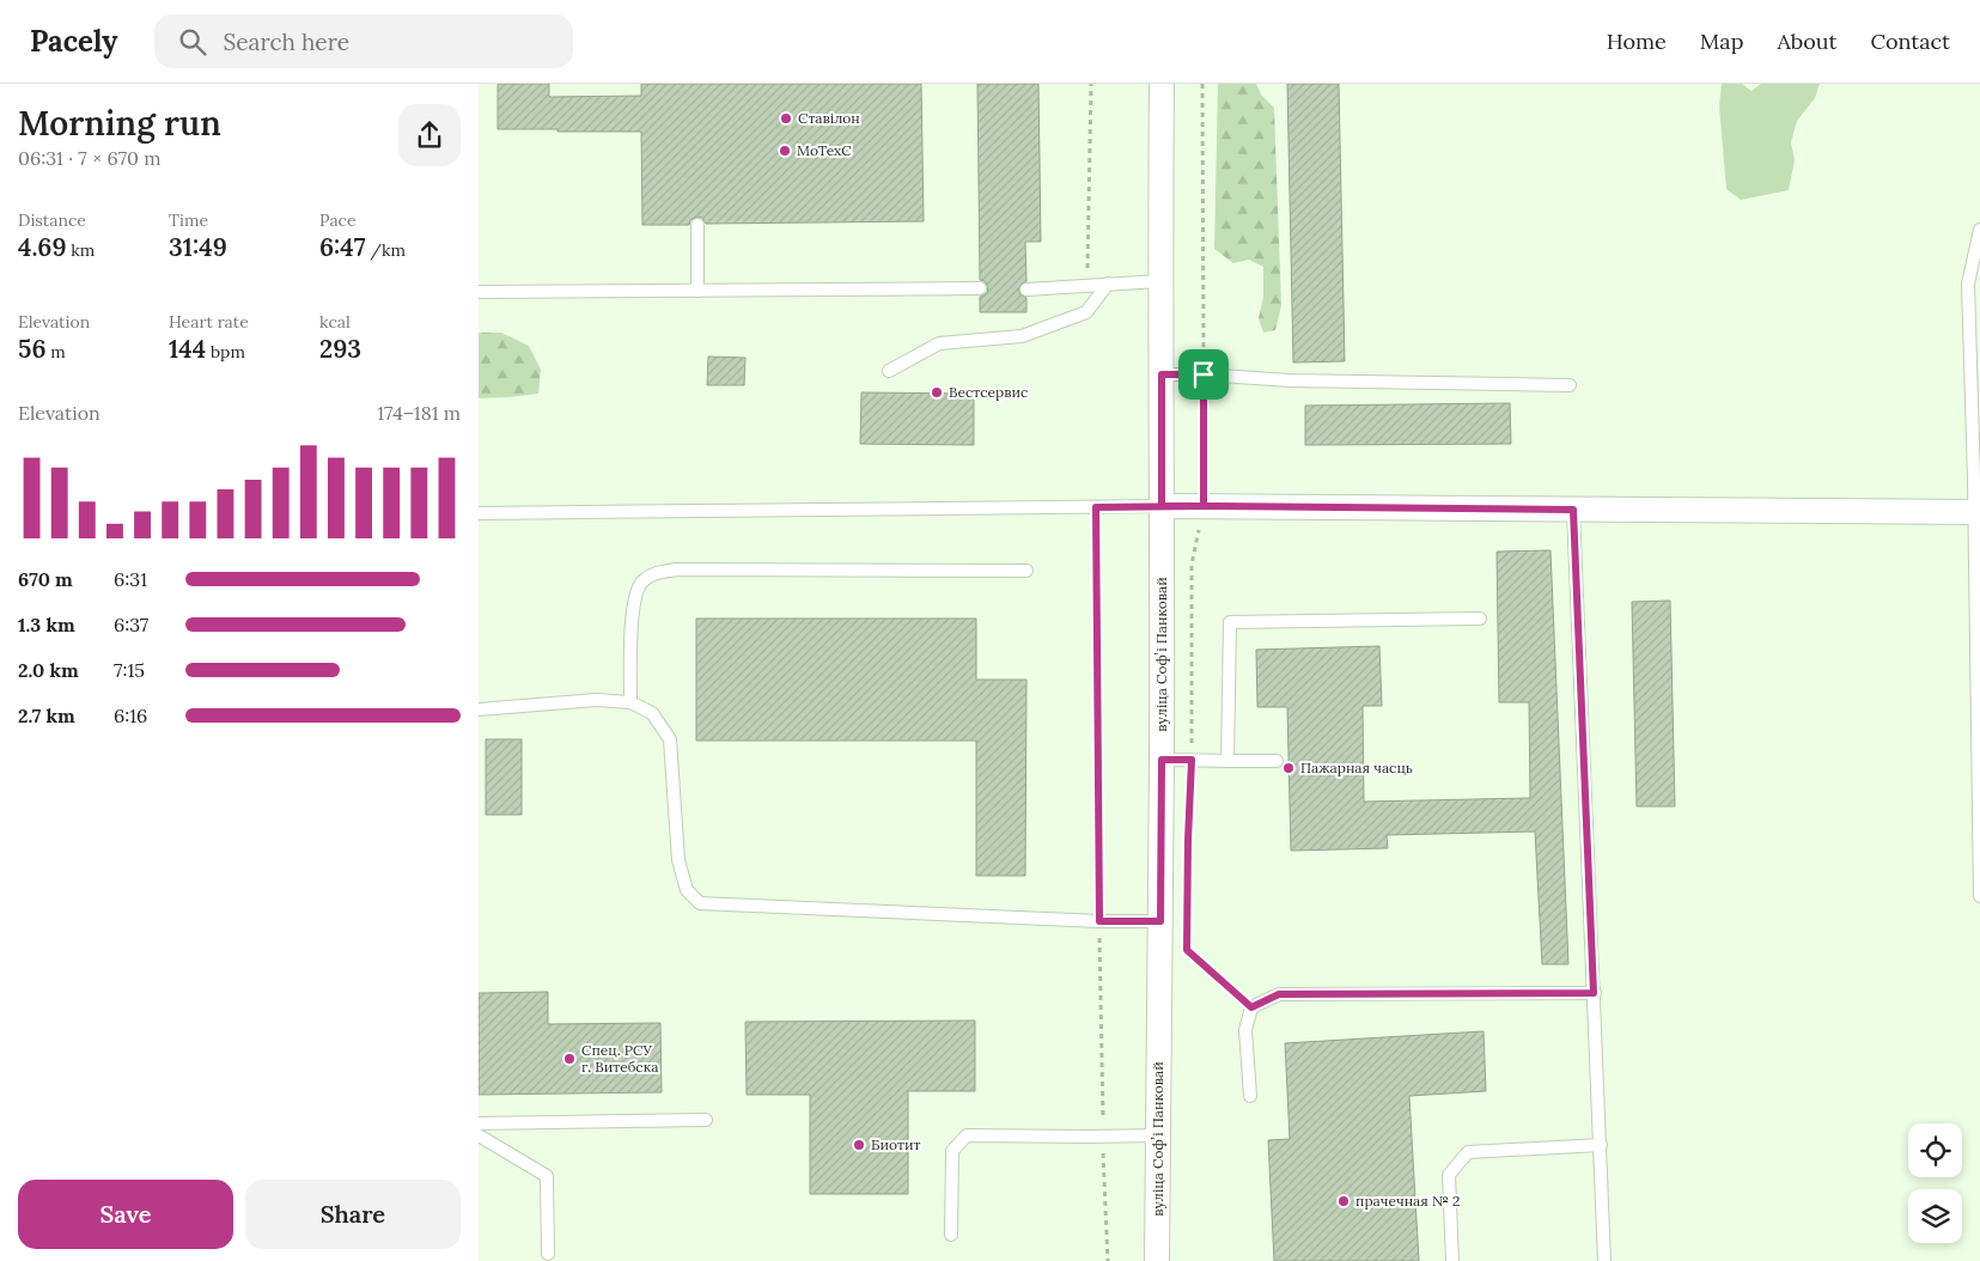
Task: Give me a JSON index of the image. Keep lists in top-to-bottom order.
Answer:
{
  "streets": {
    "street": ["вуліца Софʼі Панковай"]
  },
  "places": [
    "Ставілон",
    "MoTexC",
    "Вестсервис",
    "Пажарная часць",
    "Спец. РСУ г. Витебска",
    "Биотит",
    "прачечная № 2"
  ],
  "page": {
    "header": "Pacely",
    "search": "Search here",
    "nav": [
      "Home",
      "Map",
      "About",
      "Contact"
    ],
    "heading": ["Morning run", "06:31 · 7 × 670 m"],
    "stats": [
      ["Distance", "4.69 km"],
      ["Time", "31:49"],
      ["Pace", "6:47 /km"],
      ["Elevation", "56 m"],
      ["Heart rate", "144 bpm"],
      ["kcal", "293"]
    ],
    "chart": ["Elevation", "174–181 m"],
    "list": [
      {
        "name": "670 m",
        "note": "6:31"
      },
      {
        "name": "1.3 km",
        "note": "6:37"
      },
      {
        "name": "2.0 km",
        "note": "7:15"
      },
      {
        "name": "2.7 km",
        "note": "6:16"
      }
    ],
    "buttons": ["Save", "Share"]
  }
}
